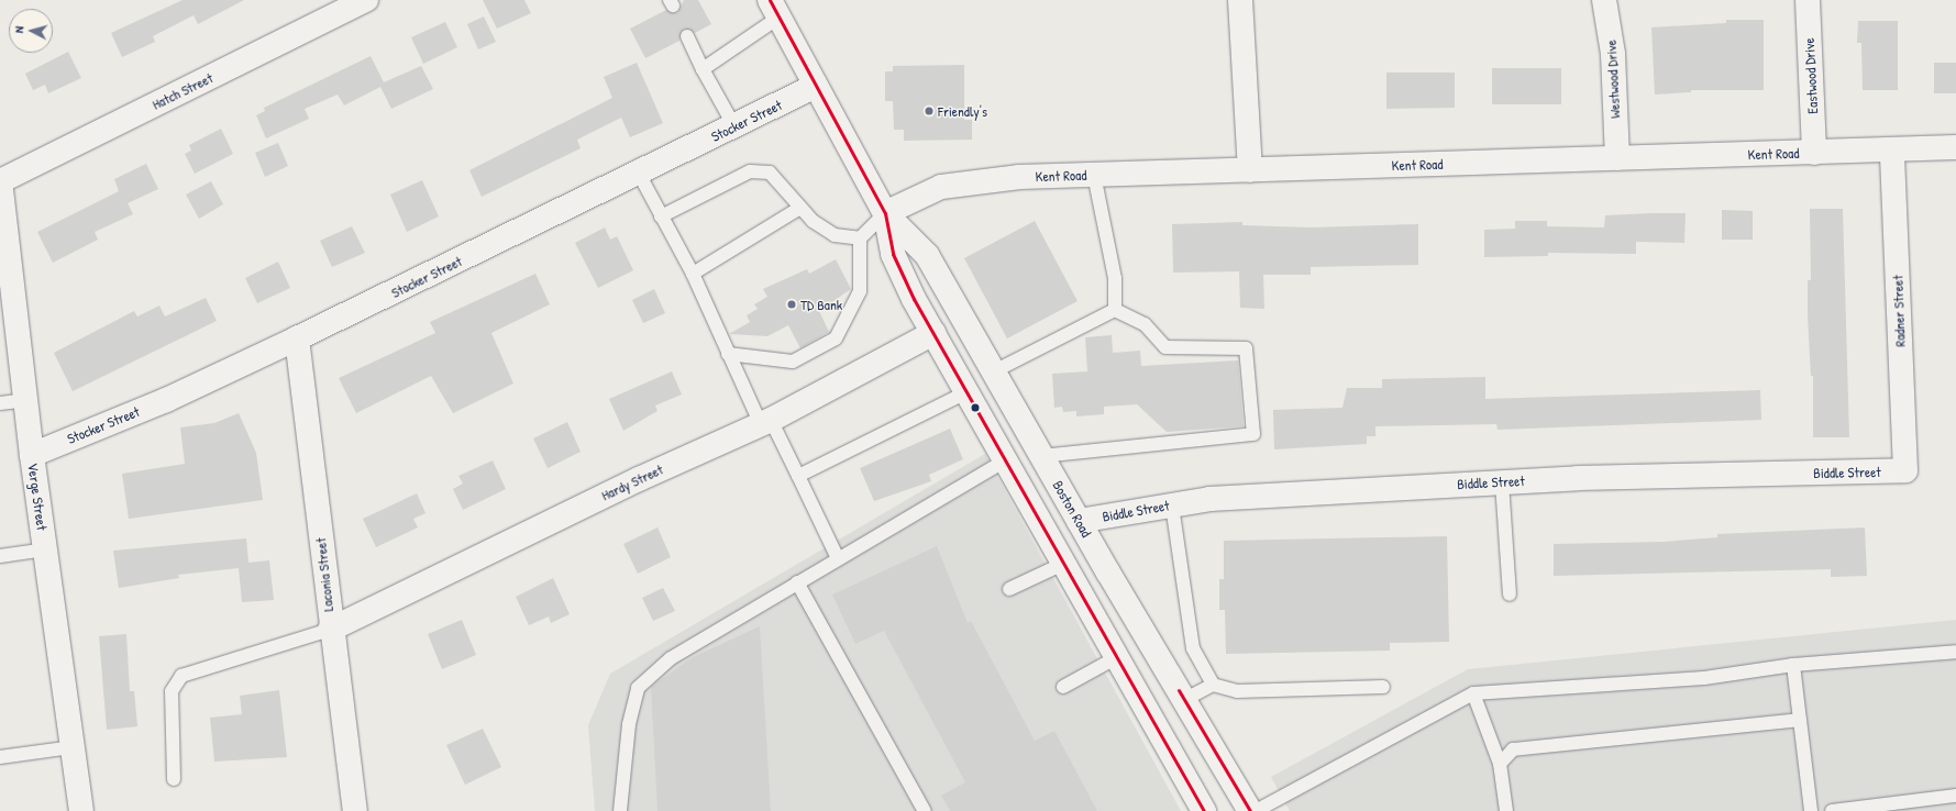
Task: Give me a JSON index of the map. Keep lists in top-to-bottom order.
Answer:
{
  "streets": {
    "street": [
      "Eastwood Drive",
      "Westwood Drive",
      "Hatch Street",
      "Stocker Street",
      "Kent Road",
      "Radner Street",
      "Biddle Street",
      "Hardy Street",
      "Verge Street",
      "Boston Road",
      "Laconia Street"
    ]
  },
  "crossings": [
    ["Eastwood Drive", "Kent Road"],
    ["Westwood Drive", "Kent Road"],
    ["Hatch Street", "Verge Street"],
    ["Stocker Street", "Verge Street"],
    ["Stocker Street", "Boston Road"],
    ["Stocker Street", "Laconia Street"],
    ["Kent Road", "Radner Street"],
    ["Kent Road", "Boston Road"],
    ["Radner Street", "Biddle Street"],
    ["Biddle Street", "Boston Road"],
    ["Hardy Street", "Boston Road"],
    ["Hardy Street", "Laconia Street"]
  ],
  "places": ["Friendly's", "TD Bank"],
  "north": "left"
}
